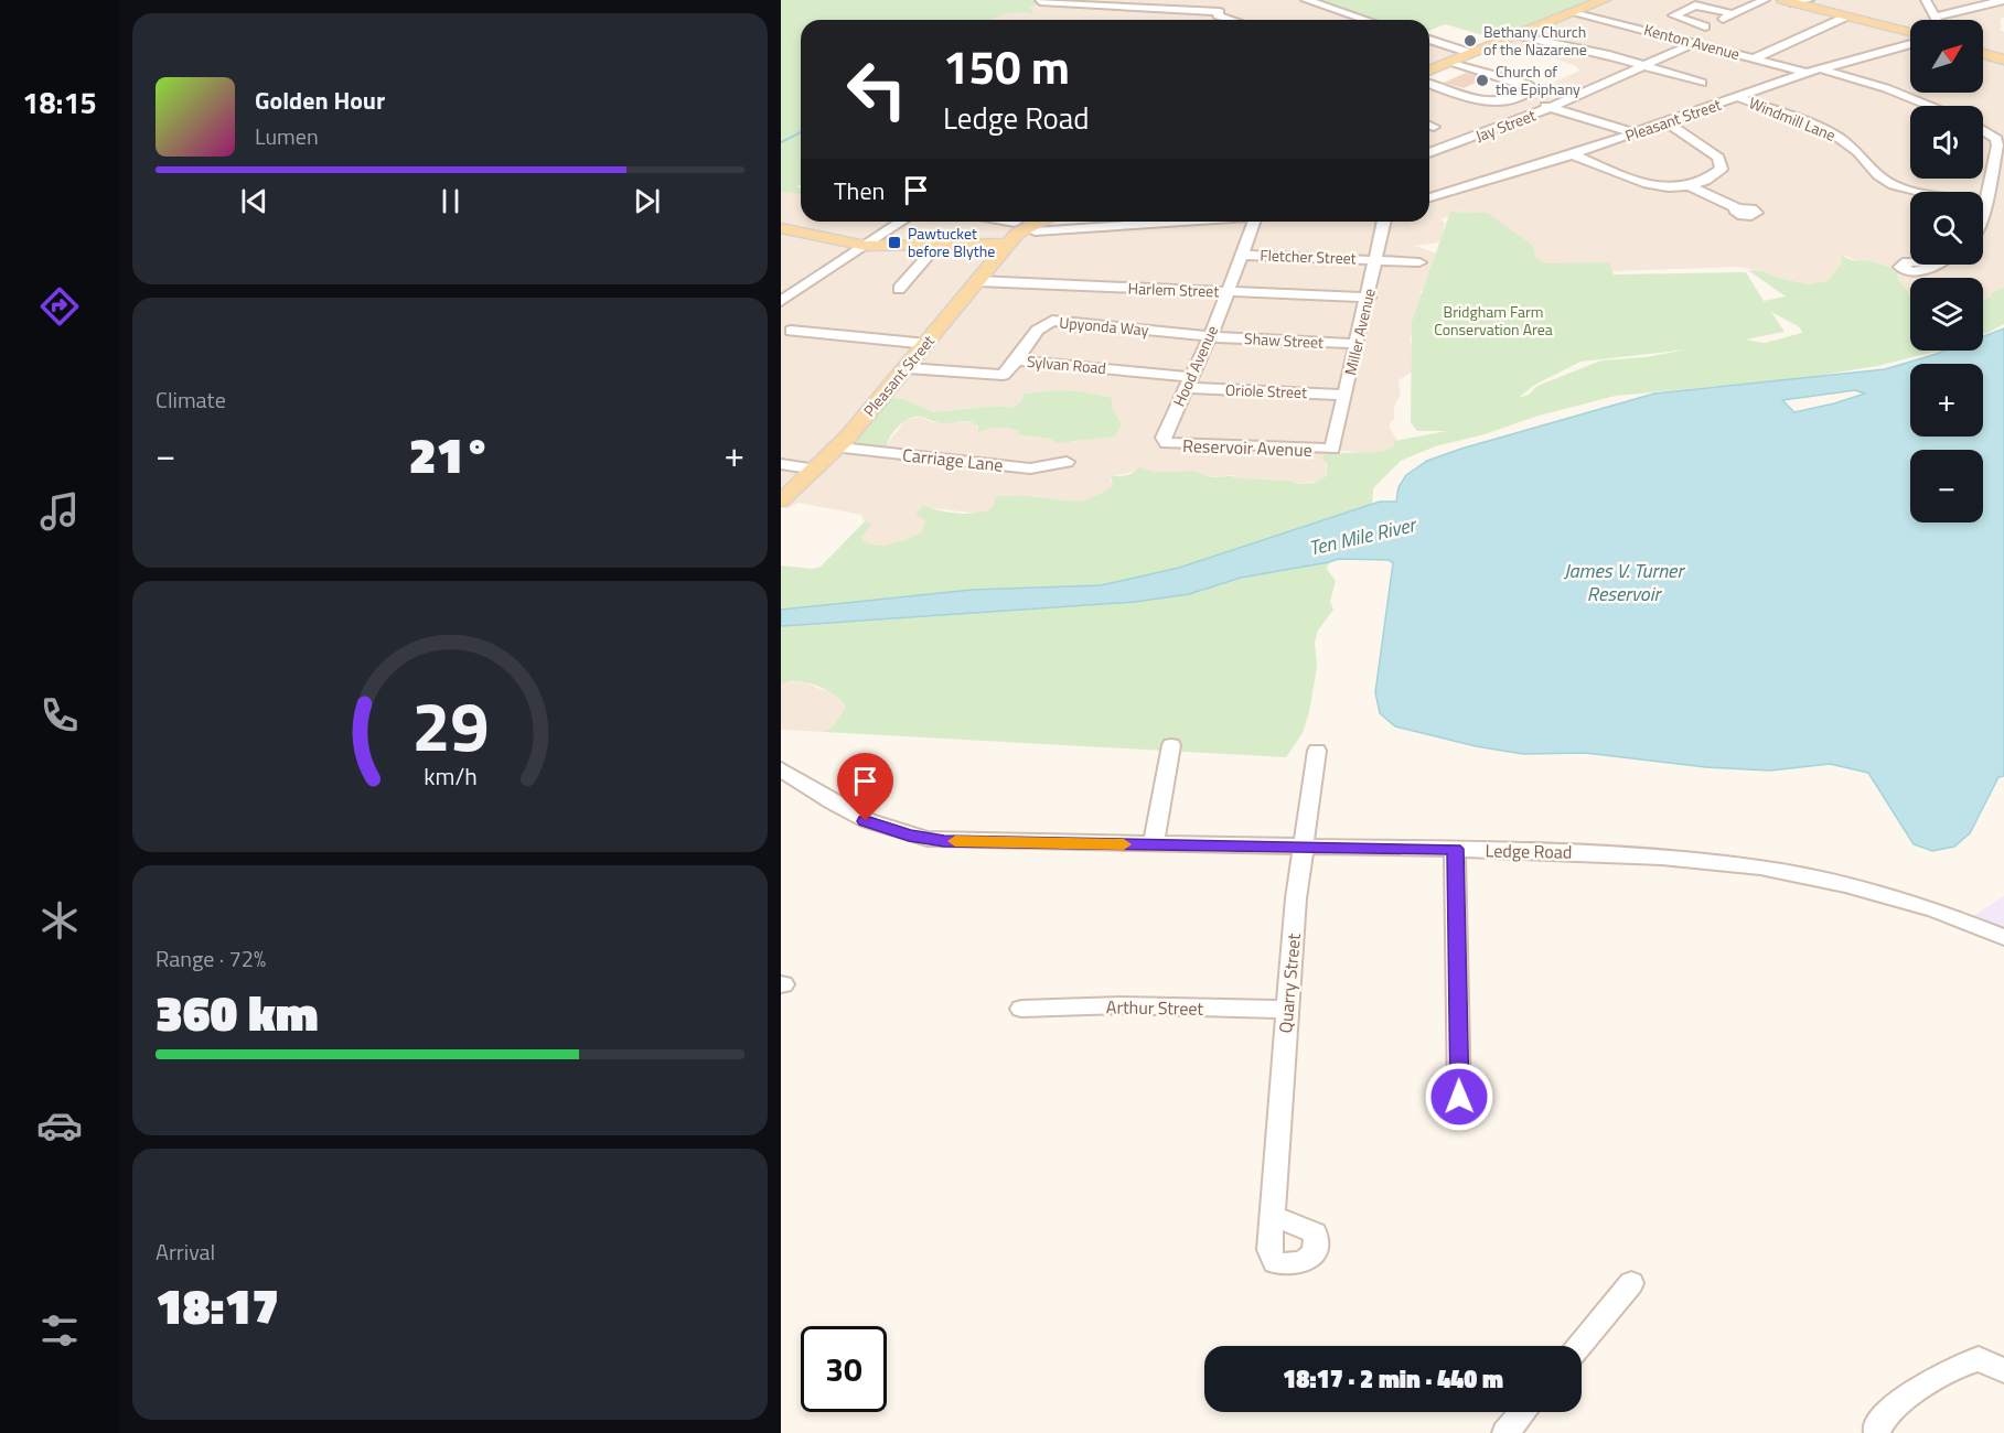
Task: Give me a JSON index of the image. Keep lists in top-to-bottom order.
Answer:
{
  "streets": {
    "main road": ["Pleasant Street"],
    "street": [
      "Kenton Avenue",
      "Windmill Lane",
      "Jay Street",
      "Fletcher Street",
      "Harlem Street",
      "Upyonda Way",
      "Miller Avenue",
      "Shaw Street",
      "Sylvan Road",
      "Hood Avenue",
      "Oriole Street",
      "Reservoir Avenue",
      "Carriage Lane",
      "Ledge Road",
      "Quarry Street",
      "Arthur Street"
    ]
  },
  "crossings": [
    ["Kenton Avenue", "Pleasant Street"],
    ["Kenton Avenue", "Jay Street"],
    ["Windmill Lane", "Pleasant Street"],
    ["Pleasant Street", "Harlem Street"],
    ["Pleasant Street", "Sylvan Road"],
    ["Pleasant Street", "Carriage Lane"],
    ["Fletcher Street", "Miller Avenue"],
    ["Fletcher Street", "Hood Avenue"],
    ["Harlem Street", "Miller Avenue"],
    ["Harlem Street", "Hood Avenue"],
    ["Upyonda Way", "Shaw Street"],
    ["Upyonda Way", "Sylvan Road"],
    ["Upyonda Way", "Hood Avenue"],
    ["Miller Avenue", "Shaw Street"],
    ["Miller Avenue", "Oriole Street"],
    ["Miller Avenue", "Reservoir Avenue"],
    ["Shaw Street", "Hood Avenue"],
    ["Sylvan Road", "Hood Avenue"],
    ["Sylvan Road", "Oriole Street"],
    ["Hood Avenue", "Oriole Street"],
    ["Hood Avenue", "Reservoir Avenue"],
    ["Ledge Road", "Quarry Street"],
    ["Quarry Street", "Arthur Street"]
  ],
  "water": ["Ten Mile River", "James V. Turner Reservoir"],
  "parks": ["Bridgham Farm Conservation Area"],
  "places": {
    "other": ["Bethany Church of the Nazarene", "Church of the Epiphany"],
    "transit": ["Pawtucket before Blythe"]
  },
  "north": "top right",
  "page": {
    "tabs": "18:15",
    "map_buttons": ["+", "−"],
    "turn": ["150 m", "Ledge Road"],
    "song": ["Golden Hour", "Lumen"],
    "then": "Then",
    "tile": [
      "Climate",
      ["Range · 72%", "360 km"],
      ["Arrival", "18:17"]
    ],
    "heat": ["−", "21°", "+"],
    "limit": "30",
    "trip": "18:17 · 2 min · 440 m",
    "gauge": ["29", "km/h"]
  }
}
